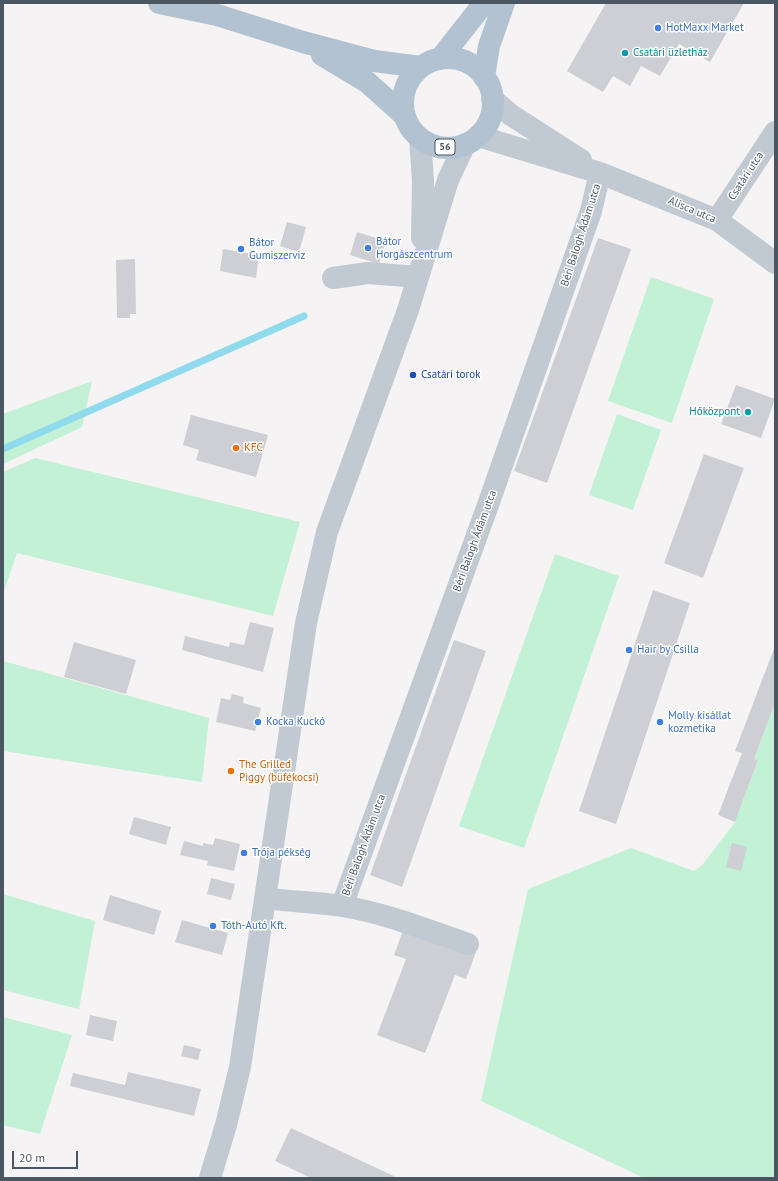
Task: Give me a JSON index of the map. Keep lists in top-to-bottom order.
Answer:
{
  "streets": {
    "main road": ["56"],
    "street": ["Csatári utca", "Alisca utca", "Béri Balogh Ádám utca"]
  },
  "crossings": [
    ["56", "Alisca utca"],
    ["Csatári utca", "Alisca utca"],
    ["Alisca utca", "Béri Balogh Ádám utca"]
  ],
  "places": [
    "HotMaxx Market",
    "Csatári üzletház",
    "Bátor Horgászcentrum",
    "Bátor Gumiszerviz",
    "Csatári torok",
    "Hőközpont",
    "KFC",
    "Hair by Csilla",
    "Kocka Kuckó",
    "Molly kisállat kozmetika",
    "The Grilled Piggy (büfékocsi)",
    "Trója pékség",
    "Tóth-Autó Kft."
  ],
  "scale_bar": "20 m"
}
